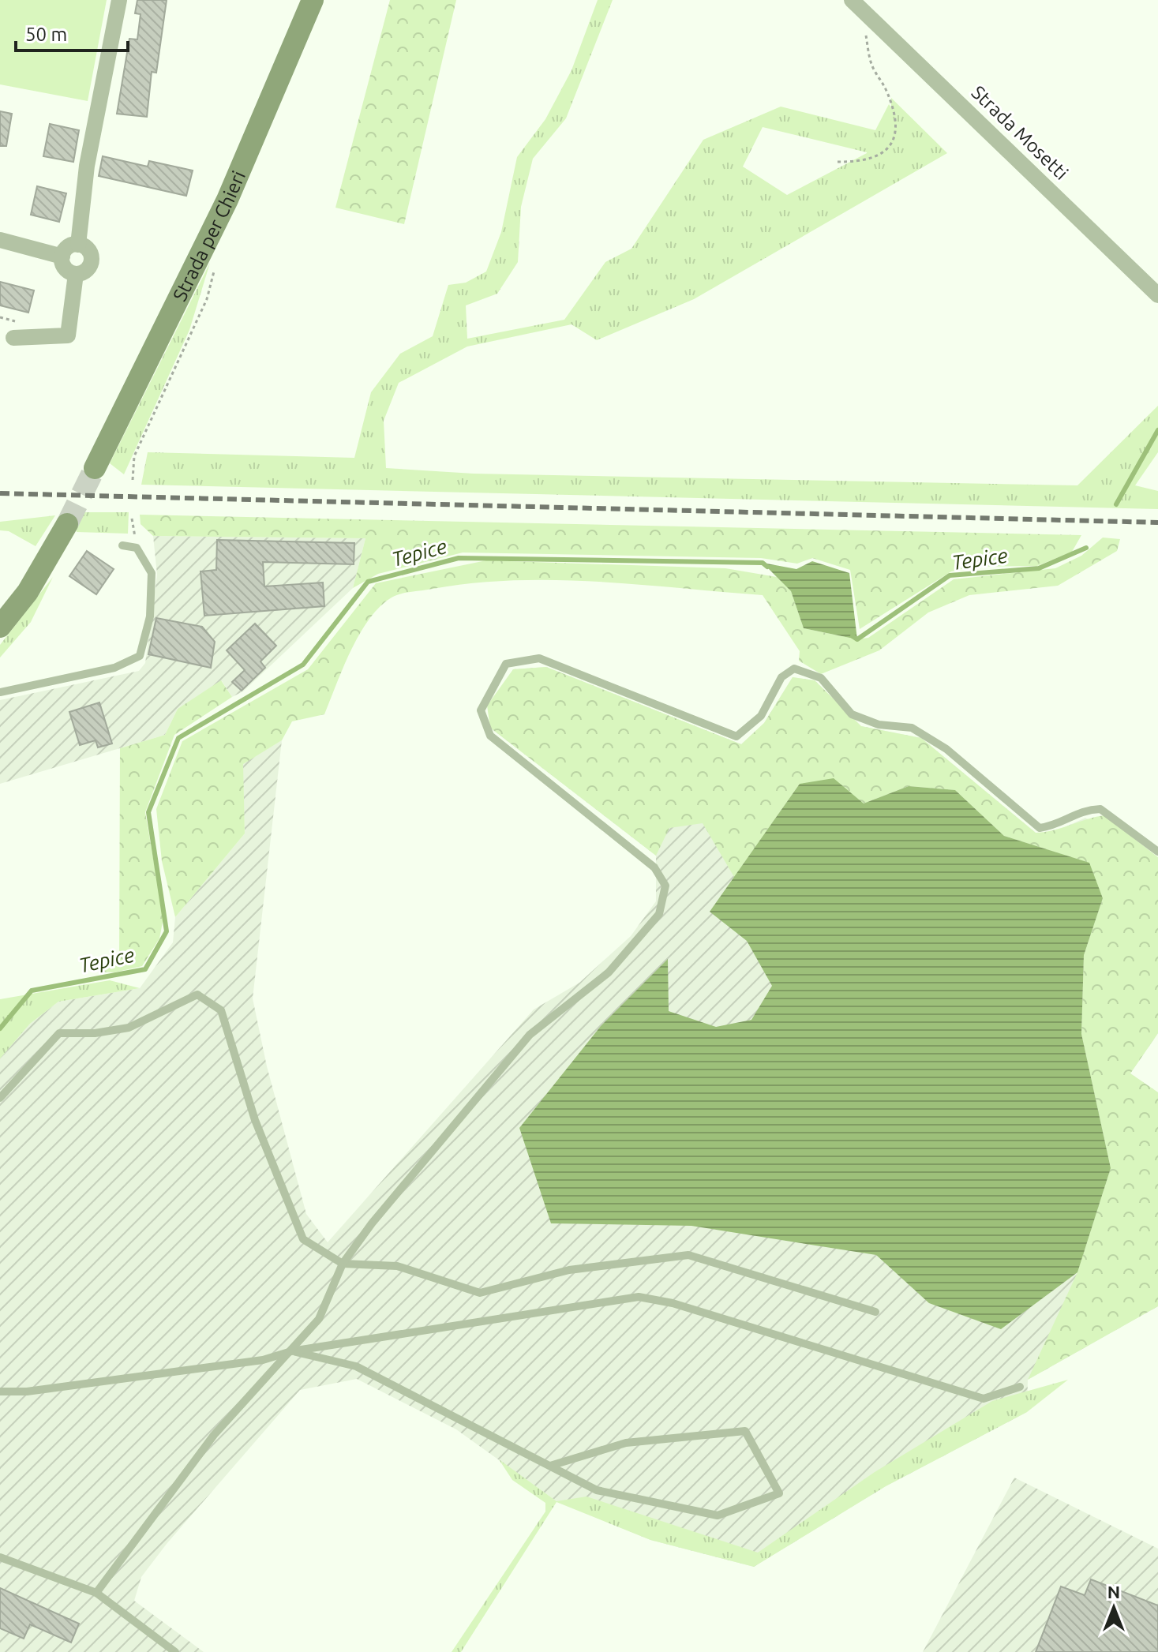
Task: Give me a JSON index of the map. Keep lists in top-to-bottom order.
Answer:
{
  "streets": {
    "main road": ["Strada per Chieri"],
    "street": ["Strada Mosetti"]
  },
  "water": ["Tepice"],
  "scale_bar": "50 m",
  "north": "top"
}
